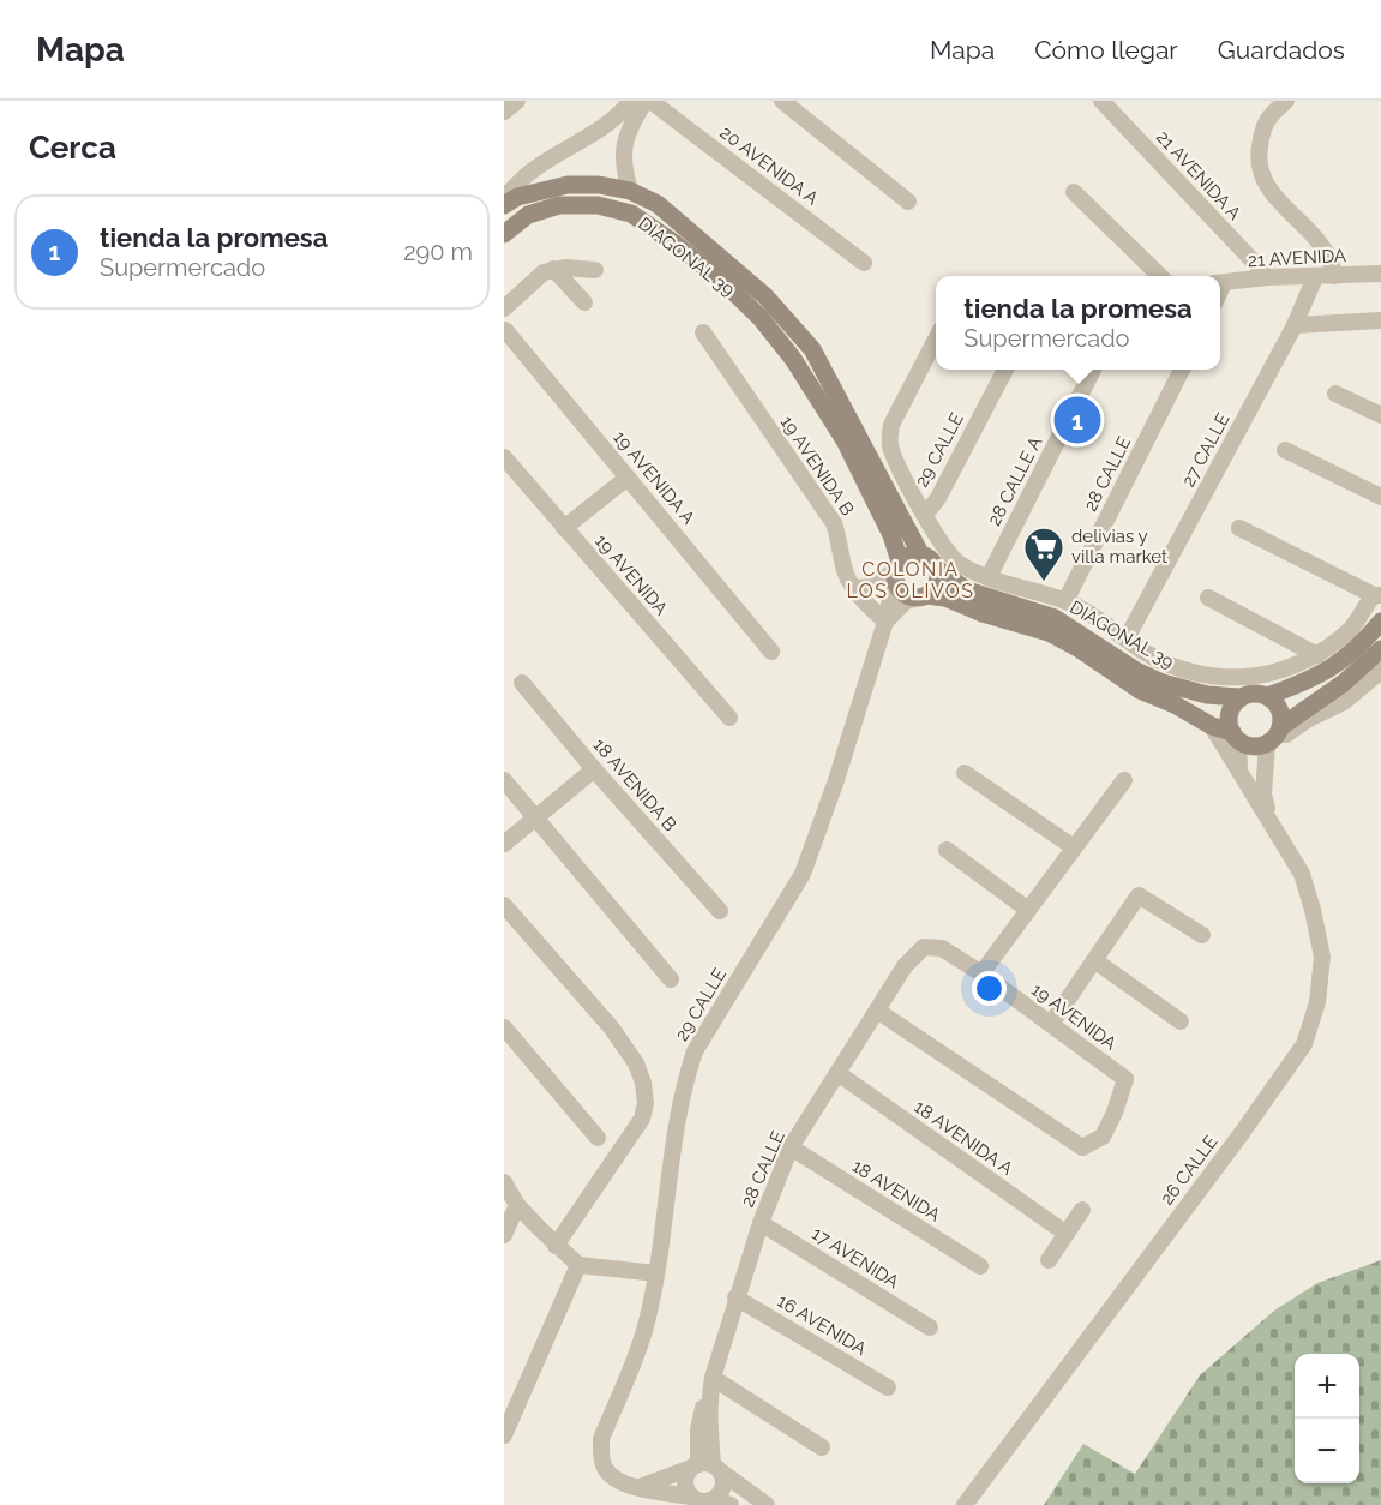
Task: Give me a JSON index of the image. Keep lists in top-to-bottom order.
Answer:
{
  "streets": {
    "street": [
      "20 AVENIDA A",
      "21 AVENIDA A",
      "DIAGONAL 39",
      "21 AVENIDA",
      "29 CALLE",
      "27 CALLE",
      "19 AVENIDA B",
      "28 CALLE",
      "19 AVENIDA A",
      "28 CALLE A",
      "19 AVENIDA",
      "18 AVENIDA B",
      "18 AVENIDA A",
      "26 CALLE",
      "18 AVENIDA",
      "17 AVENIDA",
      "16 AVENIDA"
    ]
  },
  "crossings": [
    ["21 AVENIDA A", "21 AVENIDA"],
    ["DIAGONAL 39", "29 CALLE"],
    ["DIAGONAL 39", "27 CALLE"],
    ["DIAGONAL 39", "28 CALLE"],
    ["DIAGONAL 39", "28 CALLE A"],
    ["DIAGONAL 39", "26 CALLE"],
    ["21 AVENIDA", "27 CALLE"],
    ["29 CALLE", "19 AVENIDA B"],
    ["28 CALLE", "19 AVENIDA"],
    ["28 CALLE", "18 AVENIDA A"],
    ["28 CALLE", "18 AVENIDA"],
    ["28 CALLE", "17 AVENIDA"],
    ["28 CALLE", "16 AVENIDA"]
  ],
  "districts": ["COLONIA LOS OLIVOS"],
  "places": {
    "supermarket": ["delivias y villa market"]
  },
  "page": {
    "header": "Mapa",
    "nav": ["Mapa", "Cómo llegar", "Guardados"],
    "heading": "Cerca",
    "list": [
      {
        "mark": "1",
        "name": "tienda la promesa",
        "note": "Supermercado",
        "value": "290 m"
      }
    ],
    "popup": ["tienda la promesa", "Supermercado"],
    "pins": "1",
    "map_buttons": ["+", "−"]
  }
}
